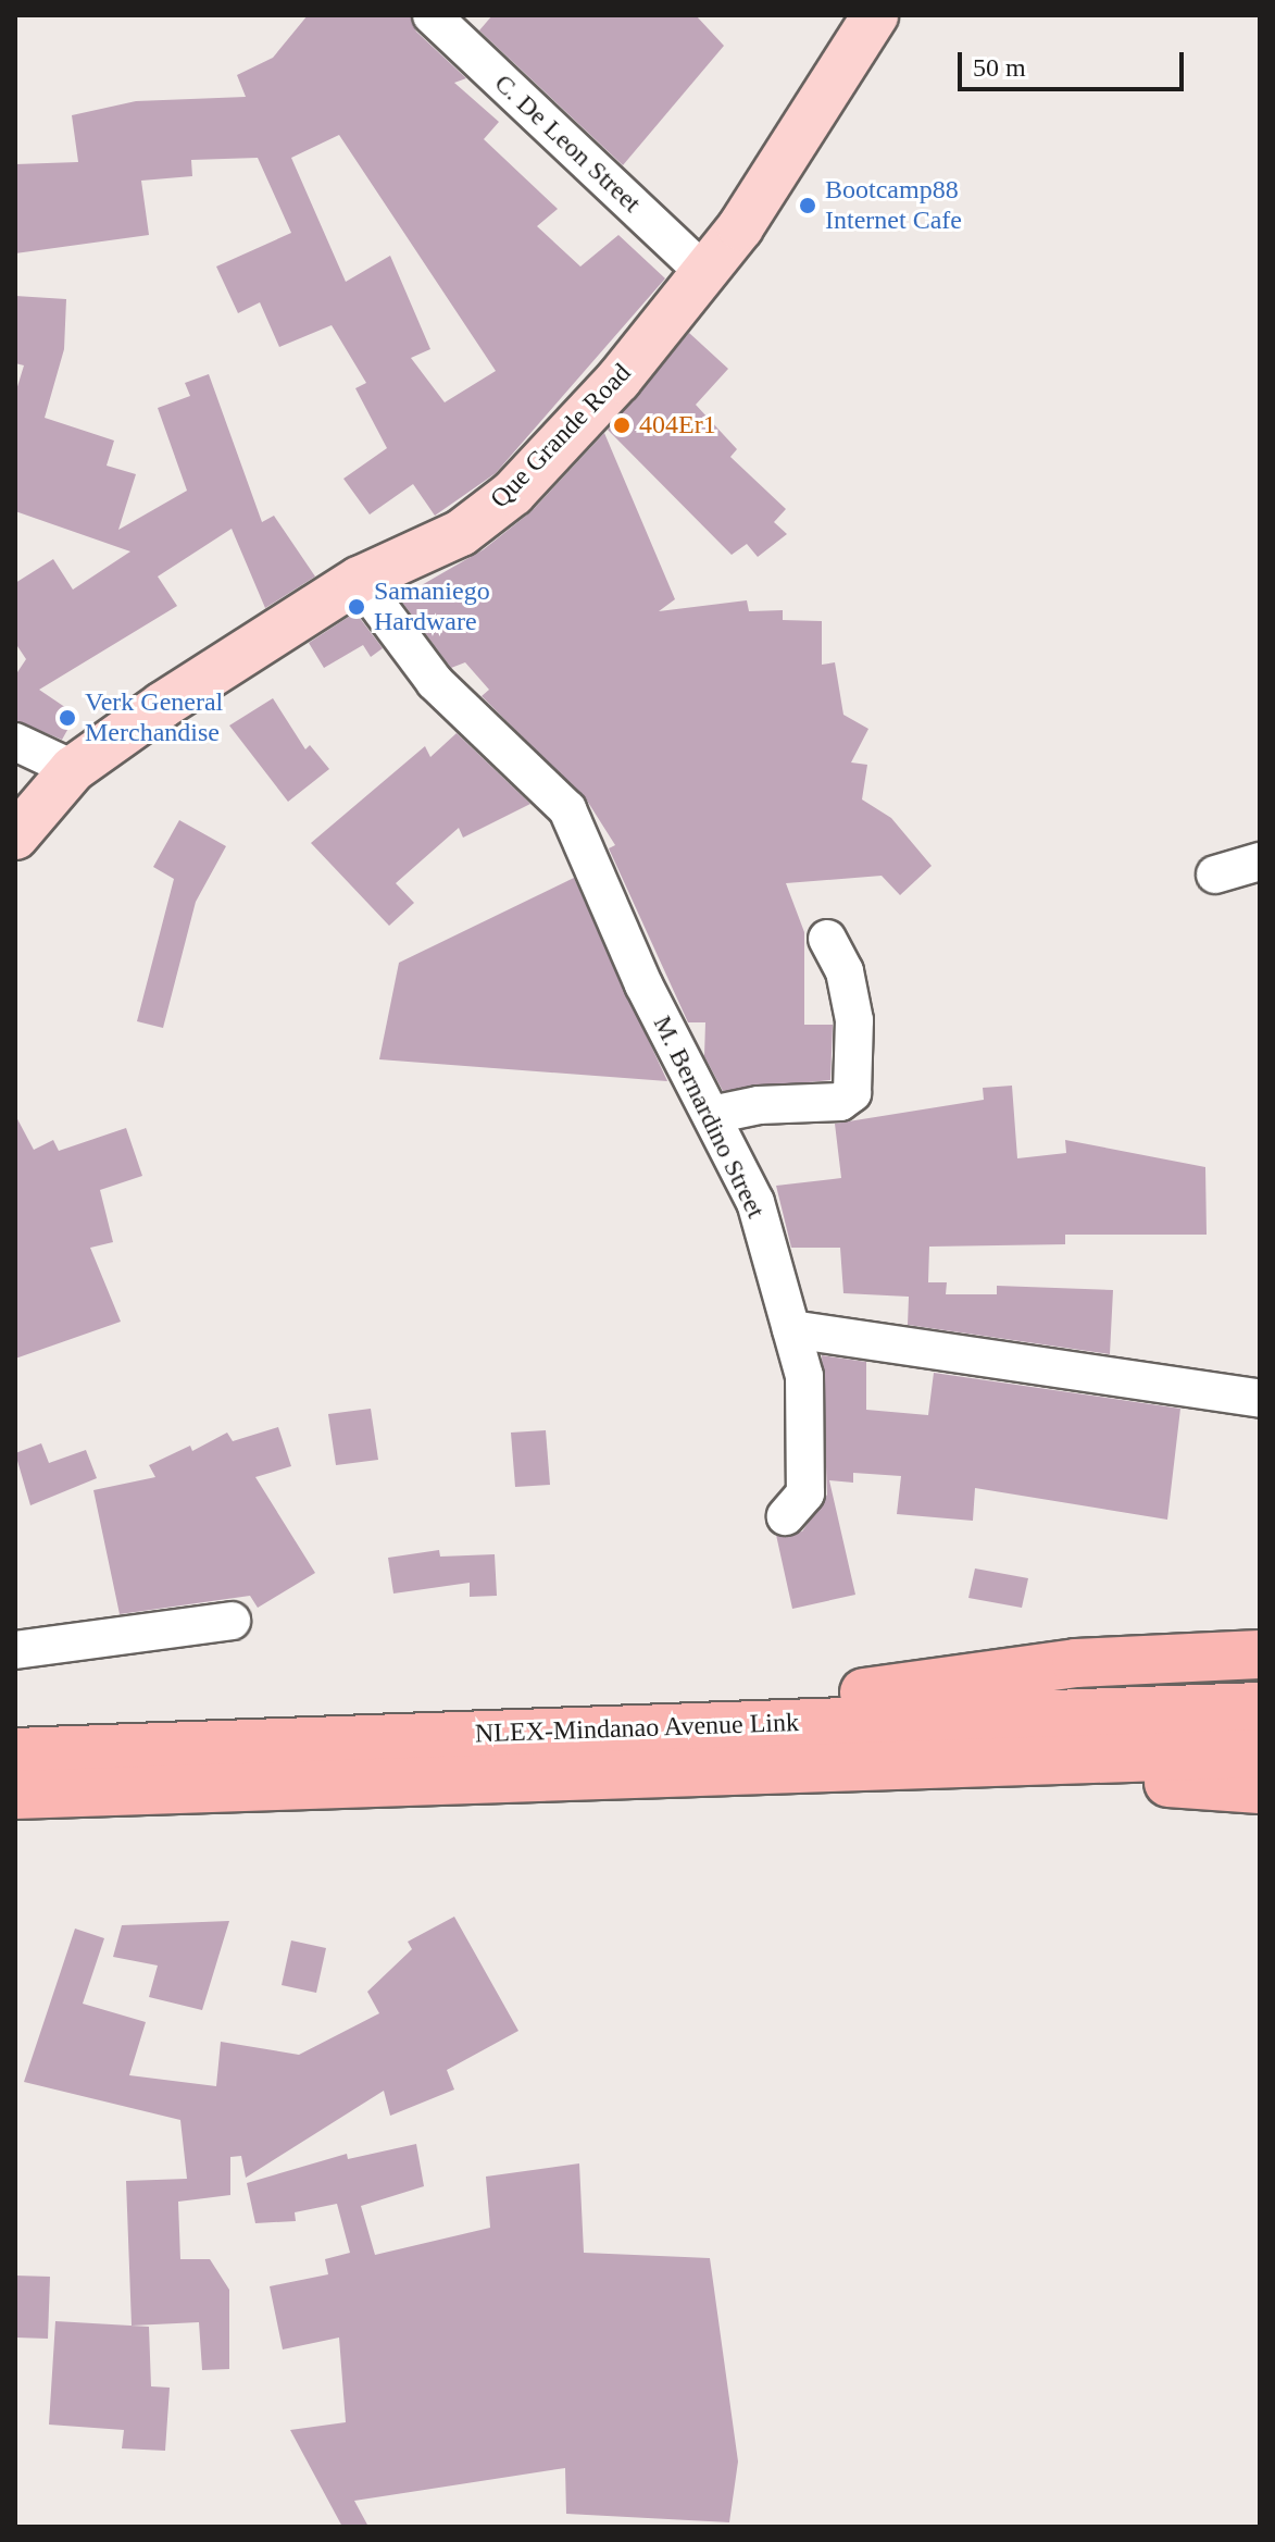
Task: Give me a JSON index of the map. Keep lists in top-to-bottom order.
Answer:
{
  "streets": {
    "highway": ["NLEX-Mindanao Avenue Link"],
    "main road": ["Que Grande Road"],
    "street": ["C. De Leon Street", "M. Bernardino Street"]
  },
  "crossings": [
    ["C. De Leon Street", "Que Grande Road"],
    ["Que Grande Road", "M. Bernardino Street"]
  ],
  "places": [
    "Bootcamp88 Internet Cafe",
    "404Er1",
    "Samaniego Hardware",
    "Verk General Merchandise"
  ],
  "scale_bar": "50 m"
}
